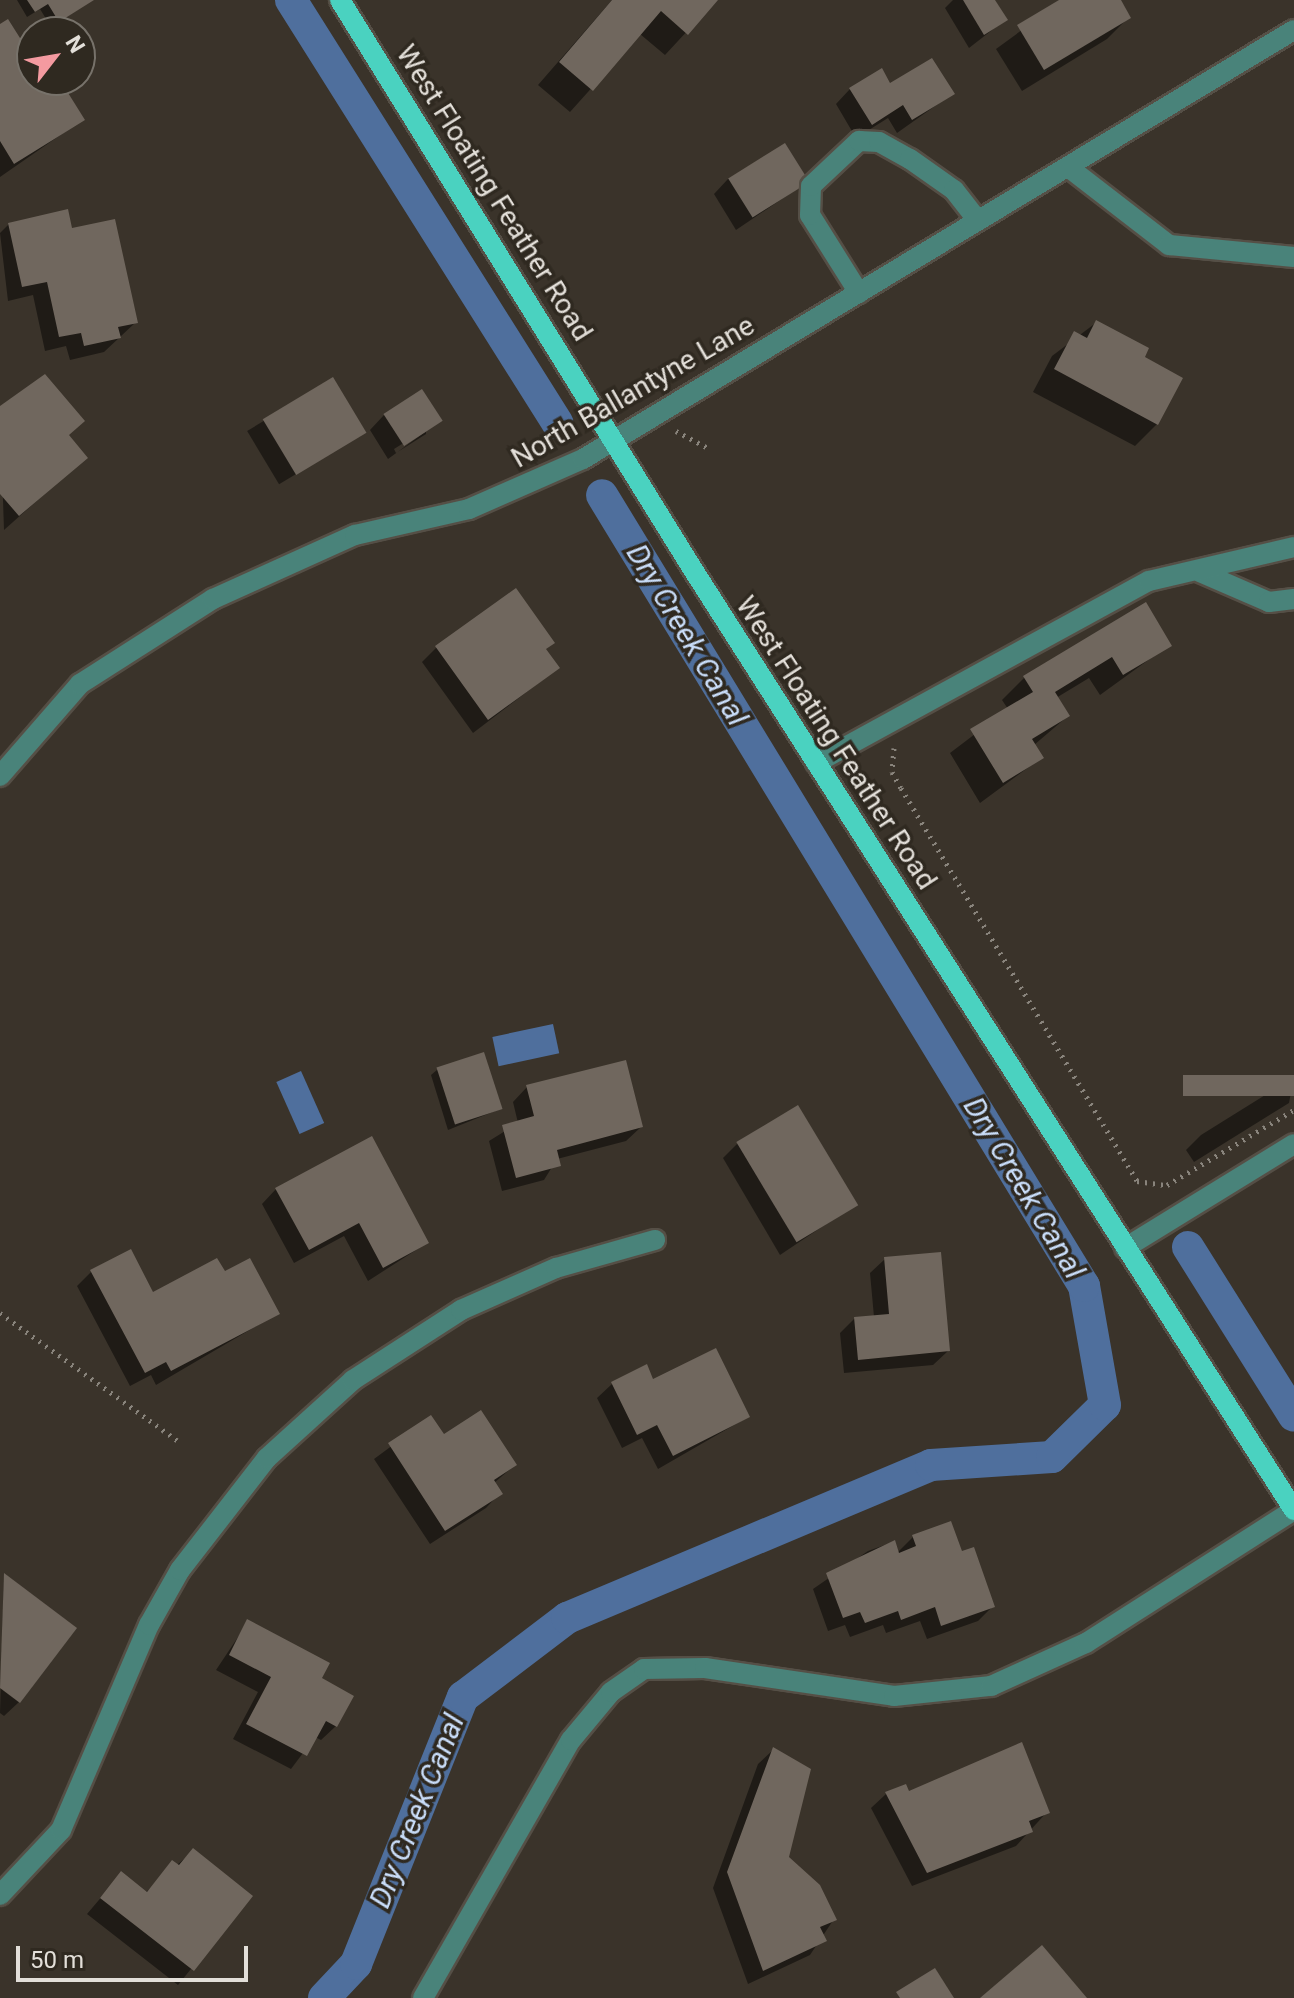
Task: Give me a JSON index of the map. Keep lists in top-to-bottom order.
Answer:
{
  "streets": {
    "main road": ["West Floating Feather Road"],
    "street": ["North Ballantyne Lane"]
  },
  "crossings": [
    ["West Floating Feather Road", "North Ballantyne Lane"]
  ],
  "water": ["Dry Creek Canal"],
  "scale_bar": "50 m",
  "north": "top right"
}
